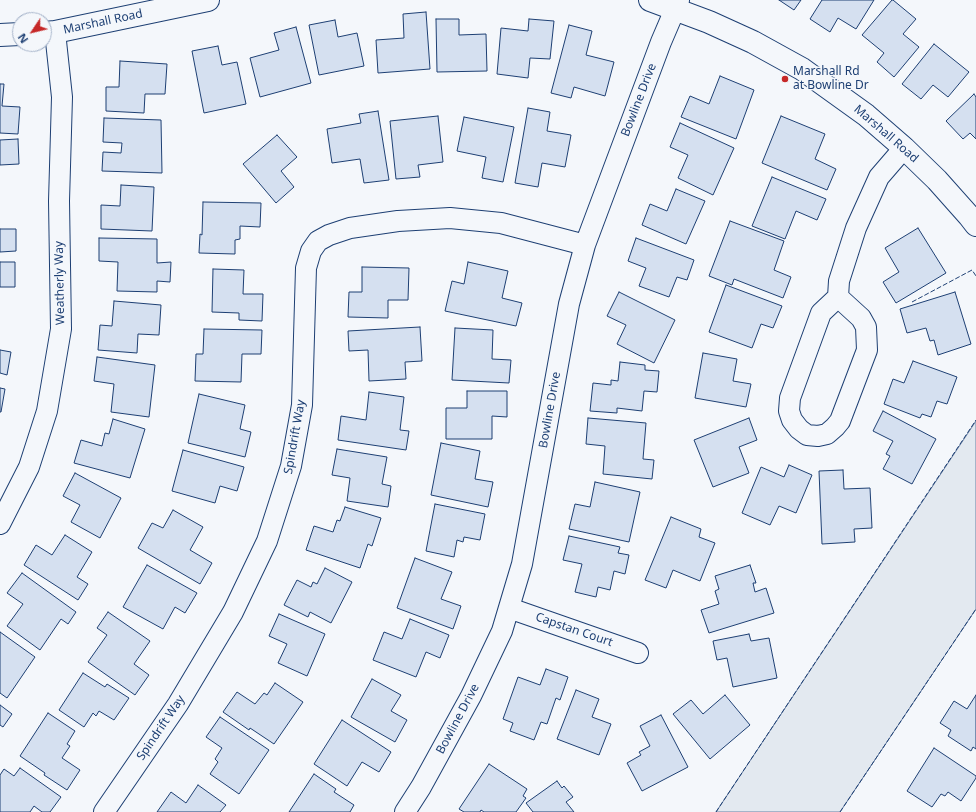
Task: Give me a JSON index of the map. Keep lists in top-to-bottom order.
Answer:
{
  "streets": {
    "street": [
      "Marshall Road",
      "Bowline Drive",
      "Weatherly Way",
      "Spindrift Way",
      "Capstan Court"
    ]
  },
  "crossings": [
    ["Marshall Road", "Bowline Drive"],
    ["Bowline Drive", "Spindrift Way"],
    ["Bowline Drive", "Capstan Court"]
  ],
  "places": ["Marshall Rd at Bowline Dr"],
  "north": "bottom left"
}
